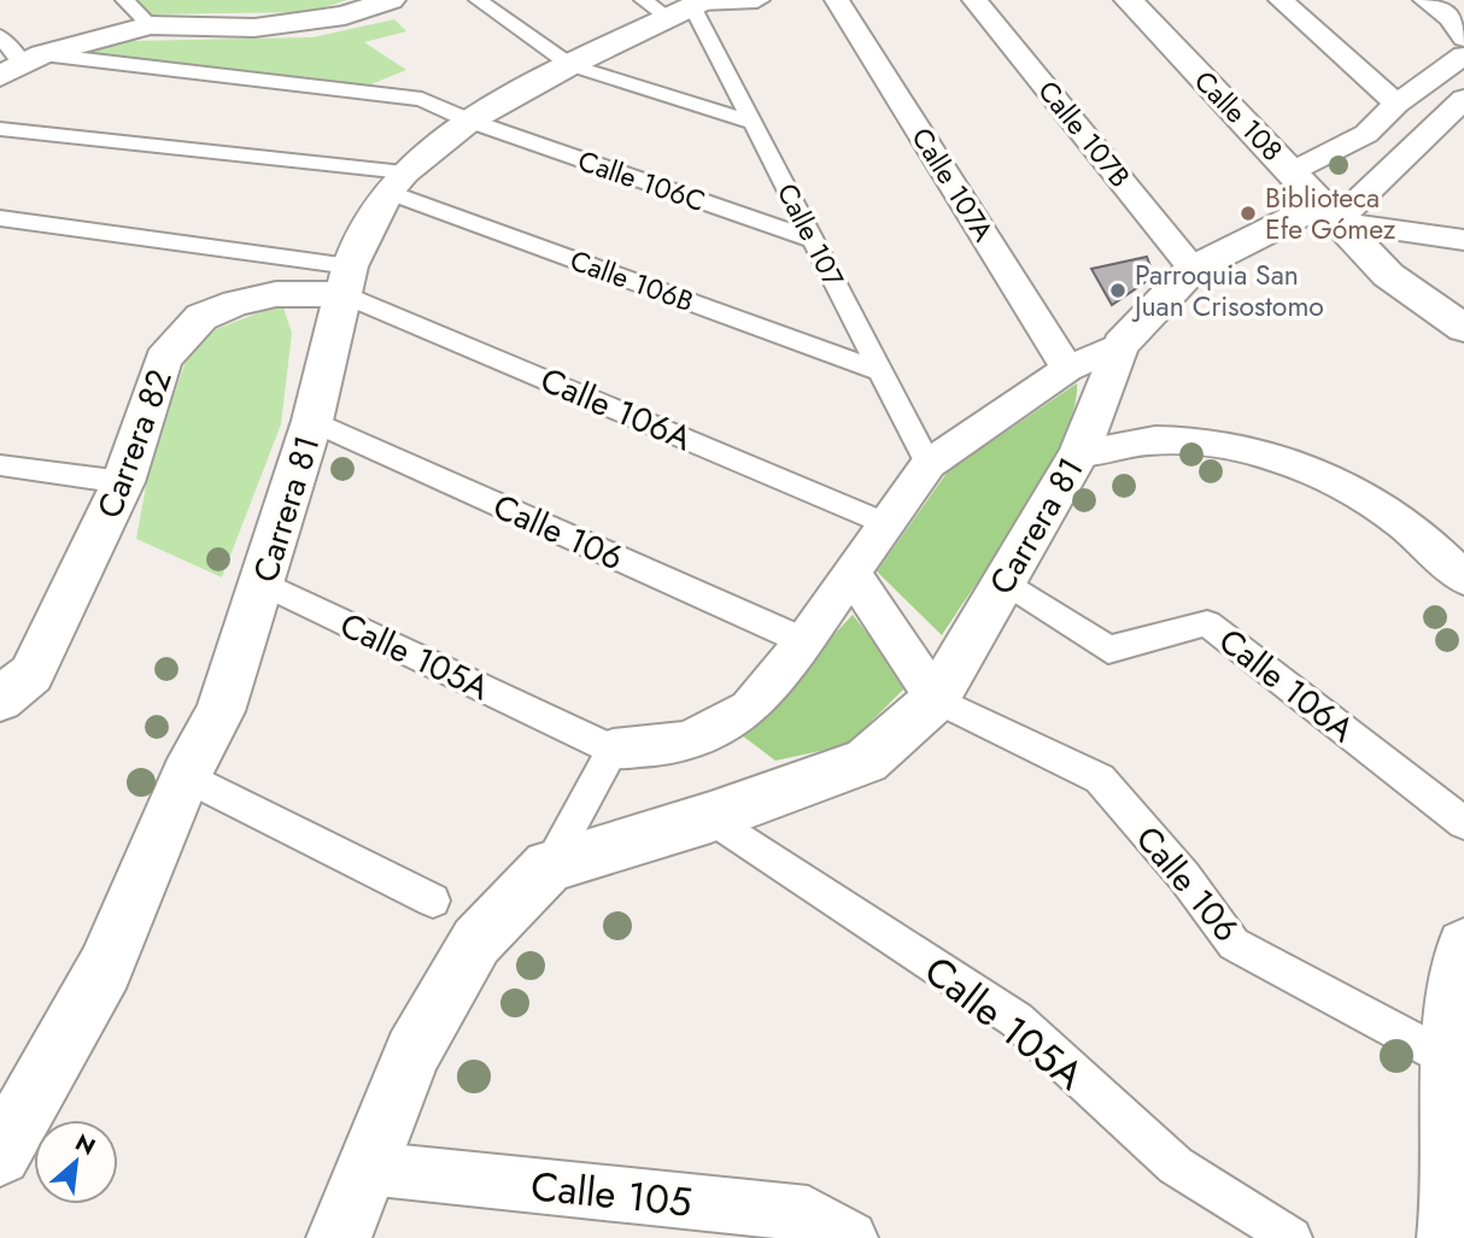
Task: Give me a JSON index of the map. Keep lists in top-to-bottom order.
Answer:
{
  "streets": {
    "street": [
      "Calle 108",
      "Calle 107B",
      "Calle 106C",
      "Calle 107A",
      "Calle 107",
      "Calle 106B",
      "Calle 106A",
      "Carrera 82",
      "Carrera 81",
      "Calle 106",
      "Calle 105A",
      "Calle 105"
    ]
  },
  "crossings": [
    ["Calle 108", "Carrera 81"],
    ["Calle 107B", "Carrera 81"],
    ["Calle 106C", "Calle 107"],
    ["Calle 106C", "Carrera 81"],
    ["Calle 107A", "Carrera 81"],
    ["Calle 107", "Calle 106B"],
    ["Calle 107", "Carrera 81"],
    ["Calle 106B", "Carrera 81"],
    ["Calle 106A", "Carrera 82"],
    ["Calle 106A", "Carrera 81"],
    ["Carrera 82", "Carrera 81"],
    ["Carrera 81", "Calle 106"],
    ["Carrera 81", "Calle 105A"],
    ["Carrera 81", "Calle 105"]
  ],
  "places": ["Biblioteca Efe Gómez", "Parroquia San Juan Crisostomo"],
  "north": "top right"
}
